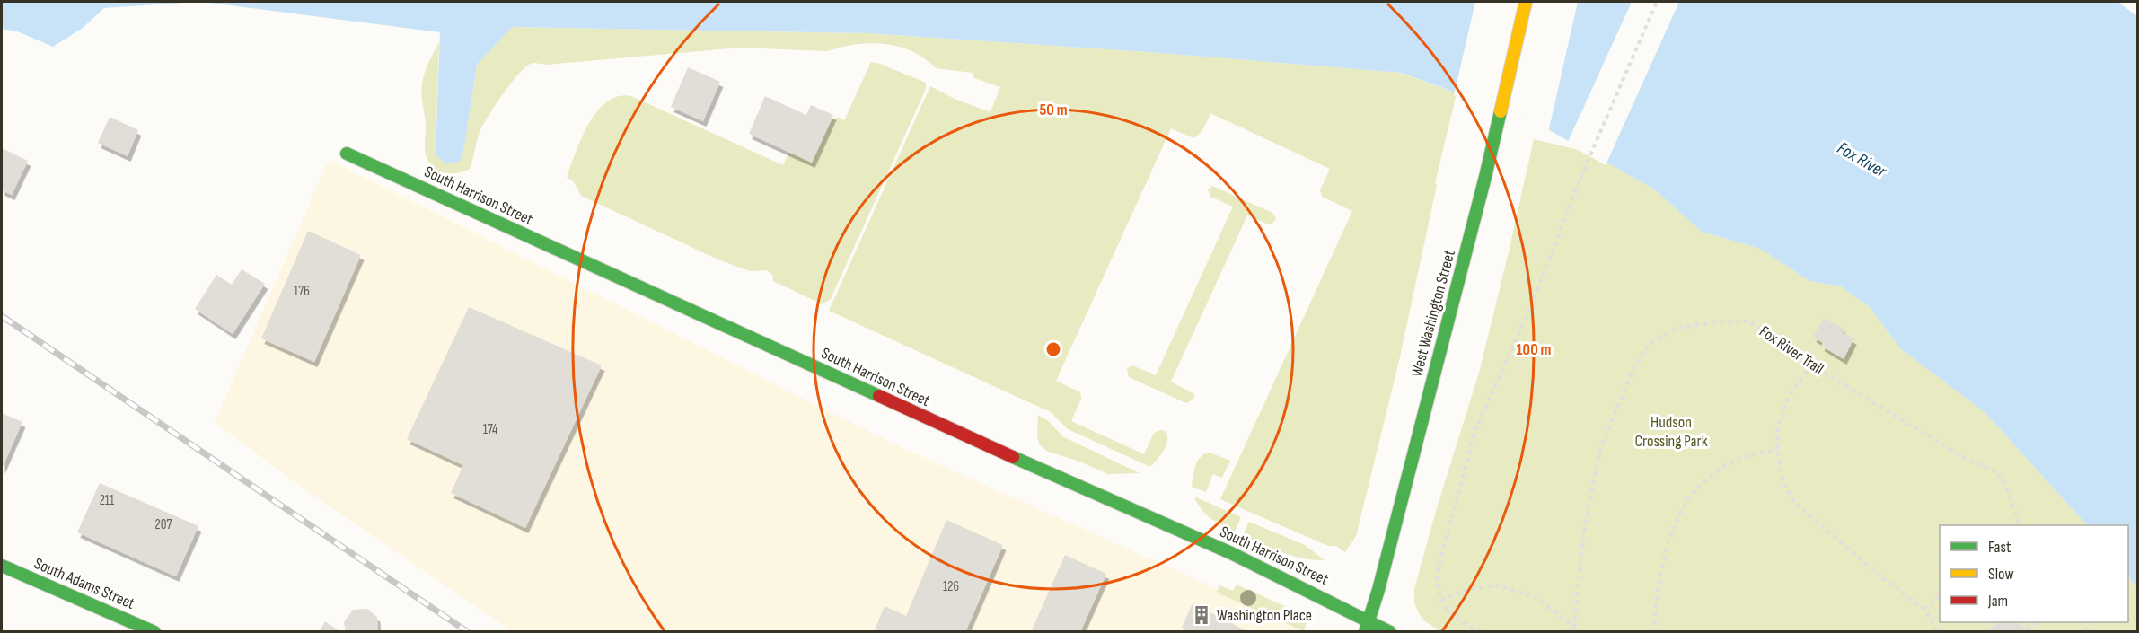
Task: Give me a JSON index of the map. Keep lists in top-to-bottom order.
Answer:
{
  "streets": {
    "street": ["South Harrison Street", "West Washington Street", "South Adams Street"],
    "path": ["Fox River Trail"]
  },
  "crossings": [
    ["South Harrison Street", "West Washington Street"]
  ],
  "water": ["Fox River"],
  "parks": ["Hudson Crossing Park"],
  "places": {
    "building": ["Washington Place"]
  },
  "house_numbers": [
    "176",
    "174",
    "211",
    "207",
    "126"
  ],
  "legend": ["Fast", "Slow", "Jam"],
  "rings": ["50 m", "100 m"]
}
